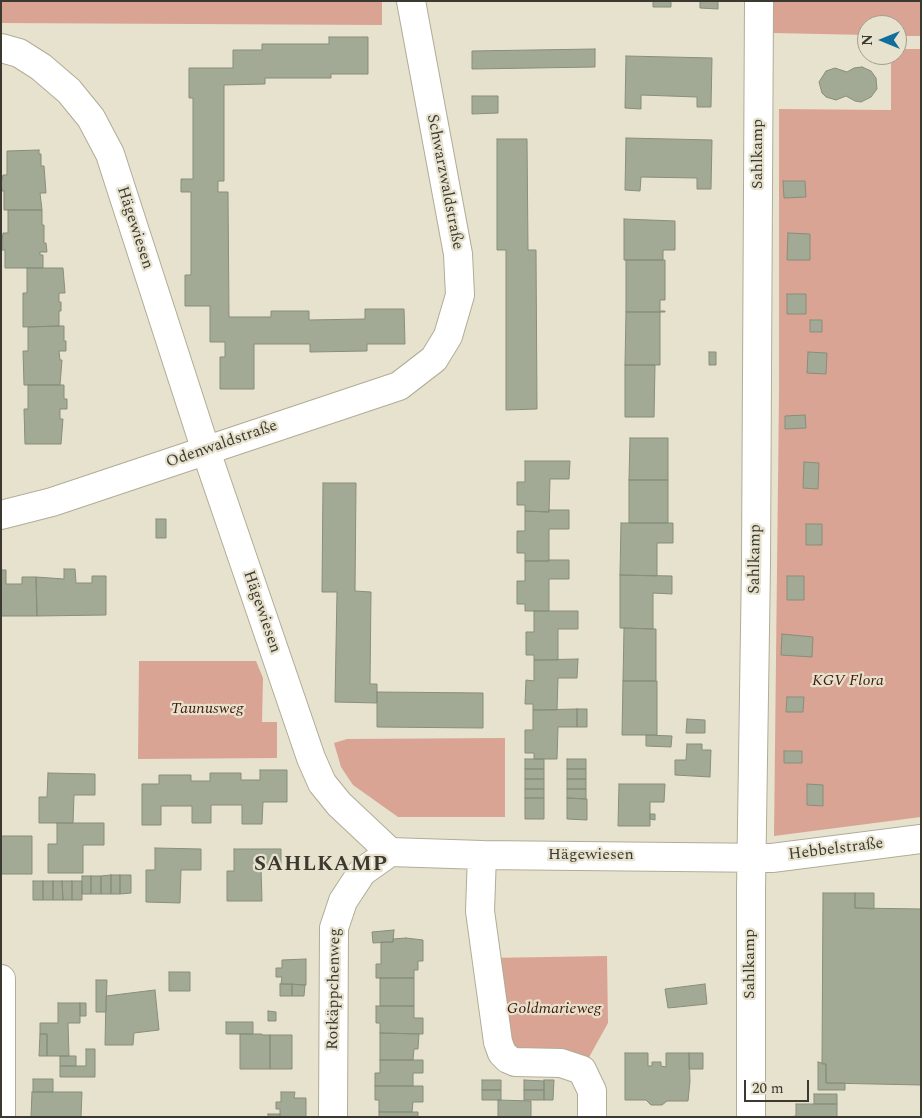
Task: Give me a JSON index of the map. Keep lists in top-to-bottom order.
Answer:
{
  "streets": {
    "street": [
      "Sahlkamp",
      "Schwarzwaldstraße",
      "Hägewiesen",
      "Odenwaldstraße",
      "Hebbelstraße",
      "Rotkäppchenweg"
    ]
  },
  "crossings": [
    ["Sahlkamp", "Hägewiesen"],
    ["Sahlkamp", "Hebbelstraße"],
    ["Schwarzwaldstraße", "Odenwaldstraße"],
    ["Hägewiesen", "Odenwaldstraße"],
    ["Hägewiesen", "Hebbelstraße"],
    ["Hägewiesen", "Rotkäppchenweg"]
  ],
  "districts": ["SAHLKAMP"],
  "parks": ["KGV Flora", "Taunusweg", "Goldmarieweg"],
  "scale_bar": "20 m",
  "north": "left"
}
